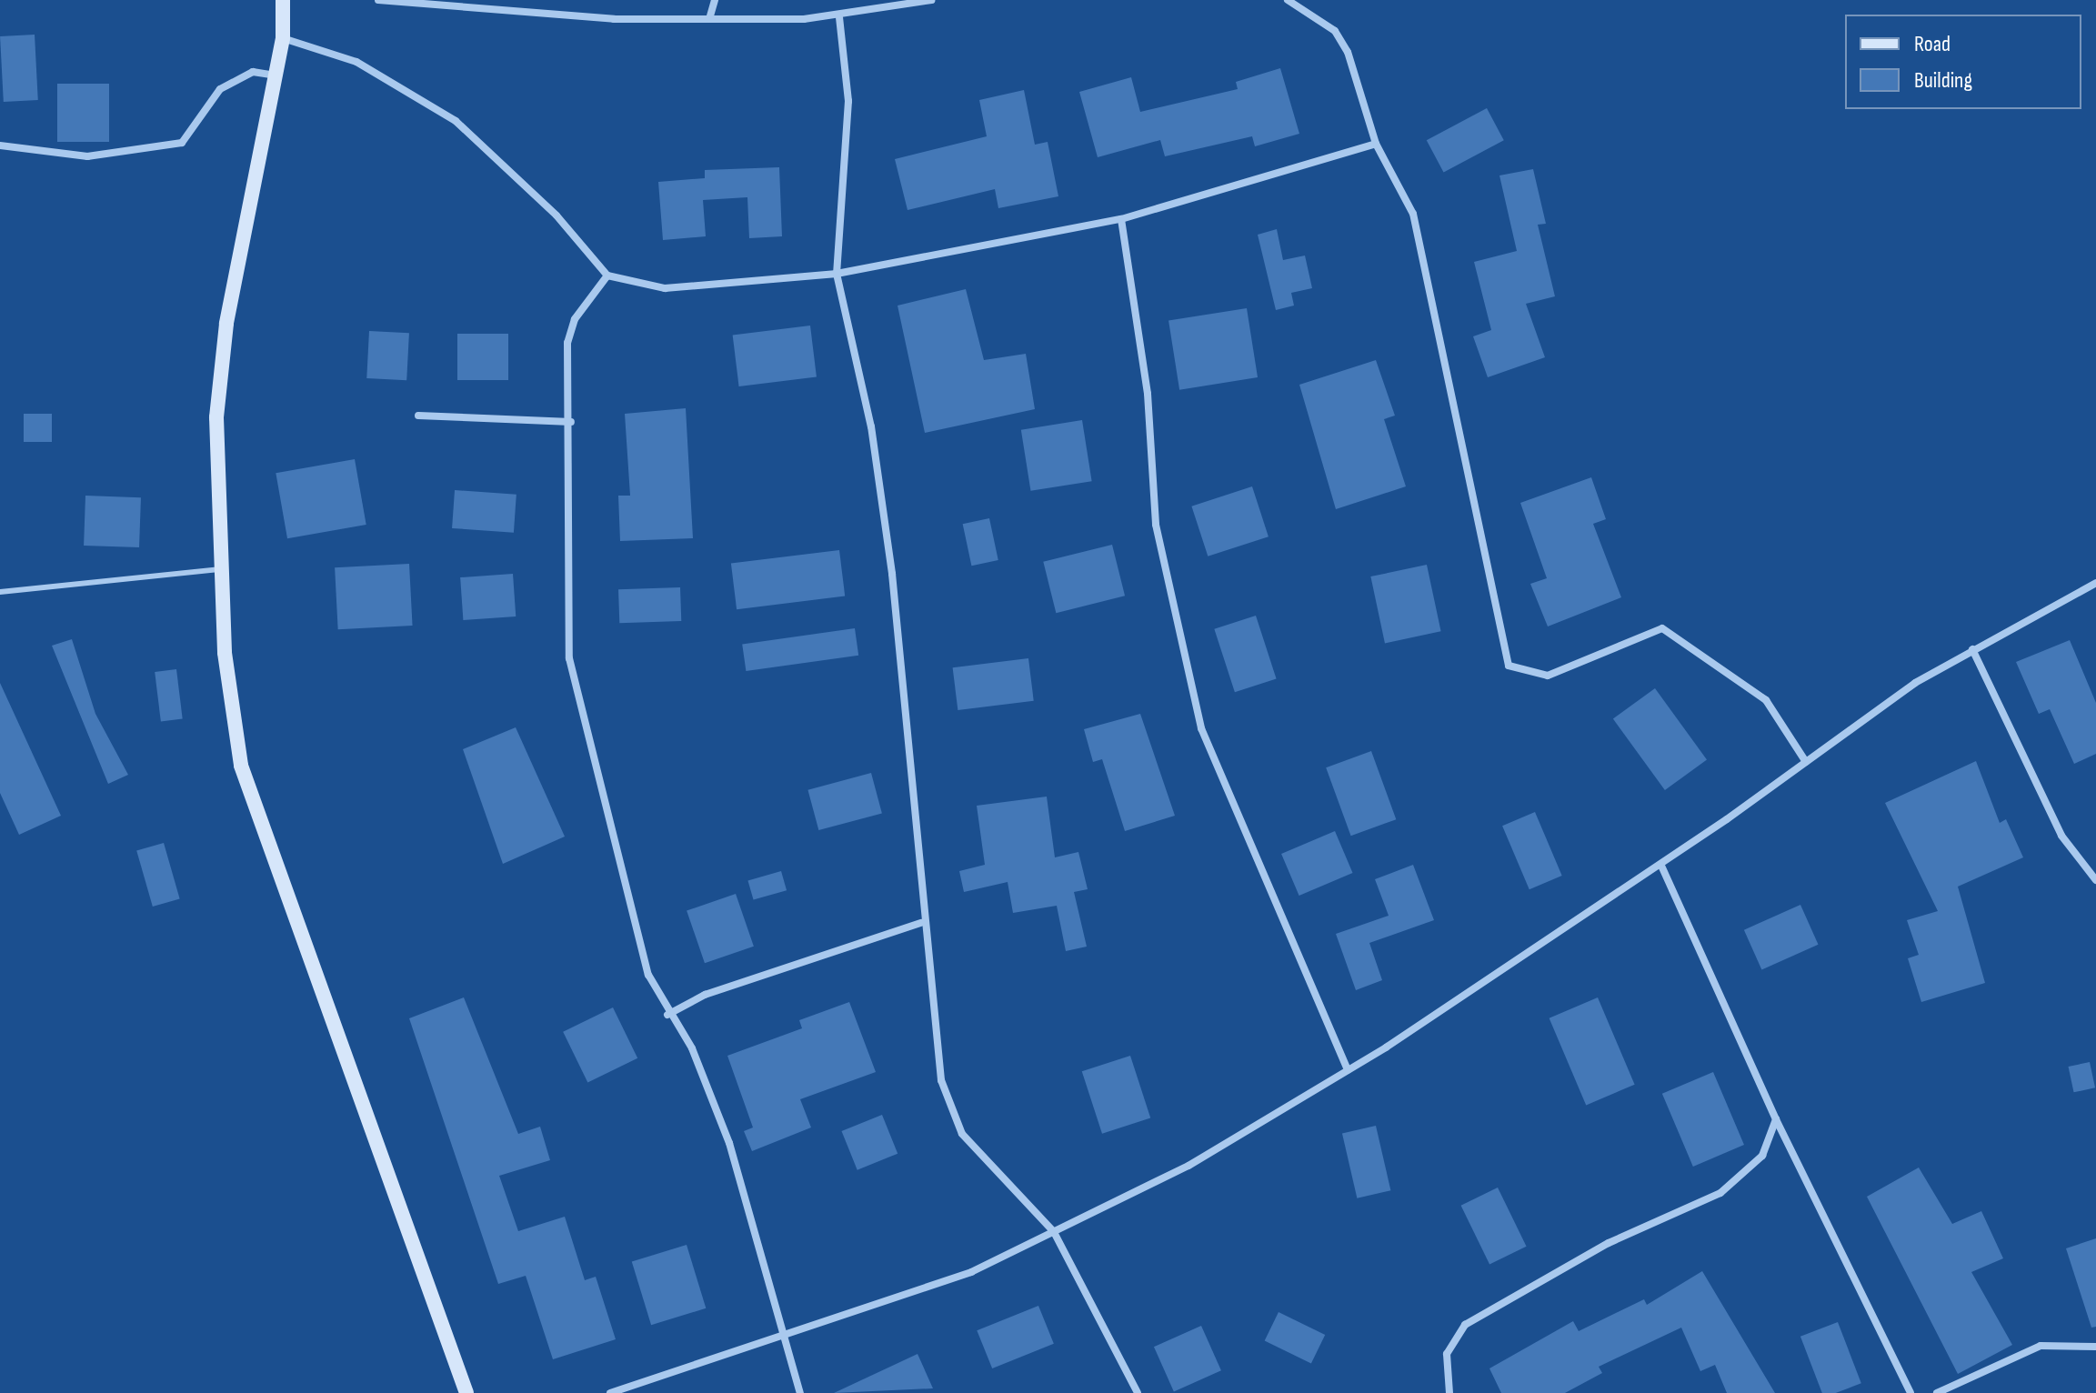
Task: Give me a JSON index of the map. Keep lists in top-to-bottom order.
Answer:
{
  "legend": ["Road", "Building"]
}
